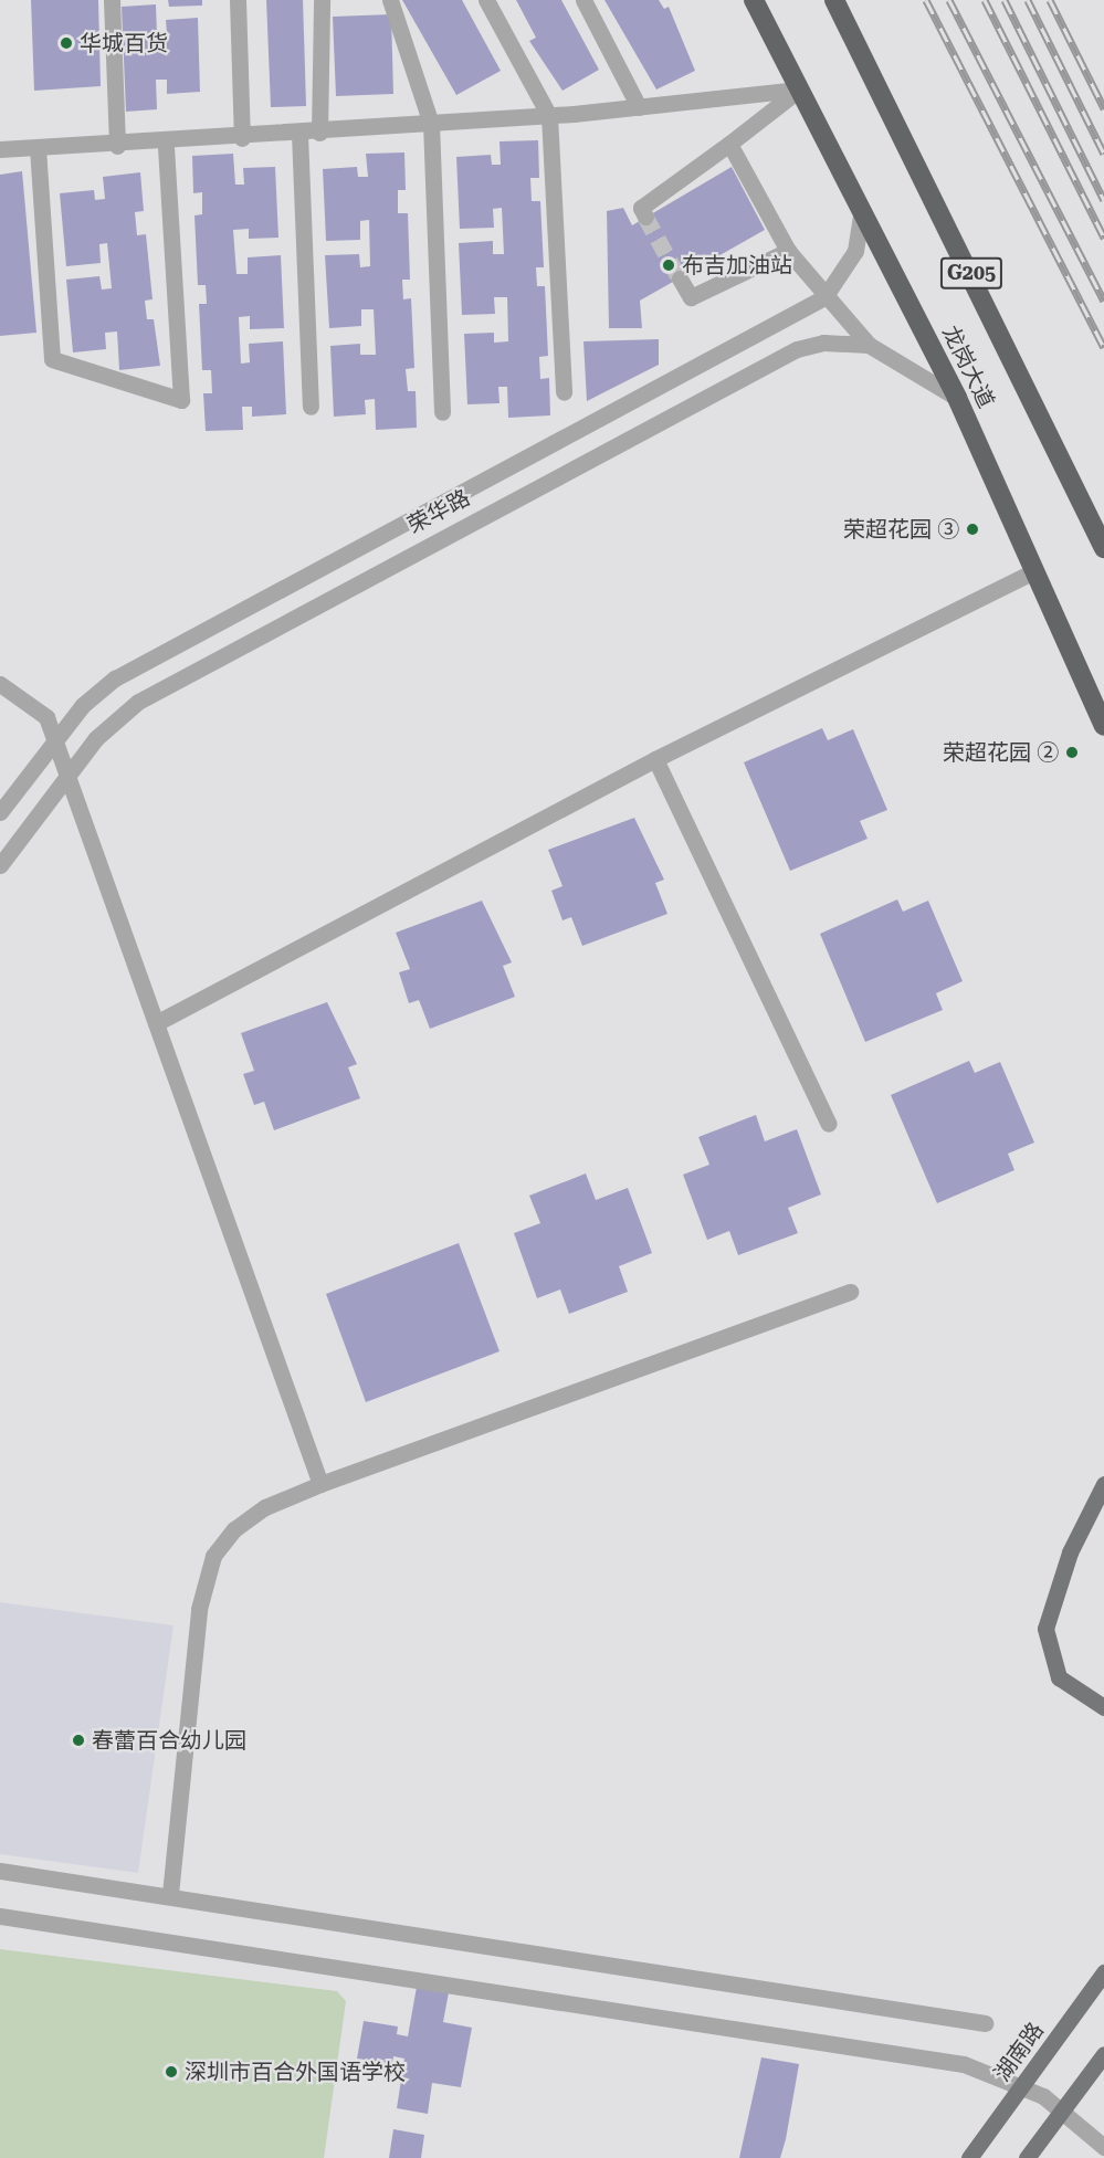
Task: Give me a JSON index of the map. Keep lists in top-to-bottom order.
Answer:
{
  "streets": {
    "highway": ["G205", "龙岗大道"],
    "main road": ["湖南路"],
    "street": ["荣华路"]
  },
  "crossings": [
    ["龙岗大道", "荣华路"]
  ],
  "places": [
    "华城百货",
    "布吉加油站",
    "荣超花园 ③",
    "荣超花园 ②",
    "春蕾百合幼儿园",
    "深圳市百合外国语学校"
  ]
}
